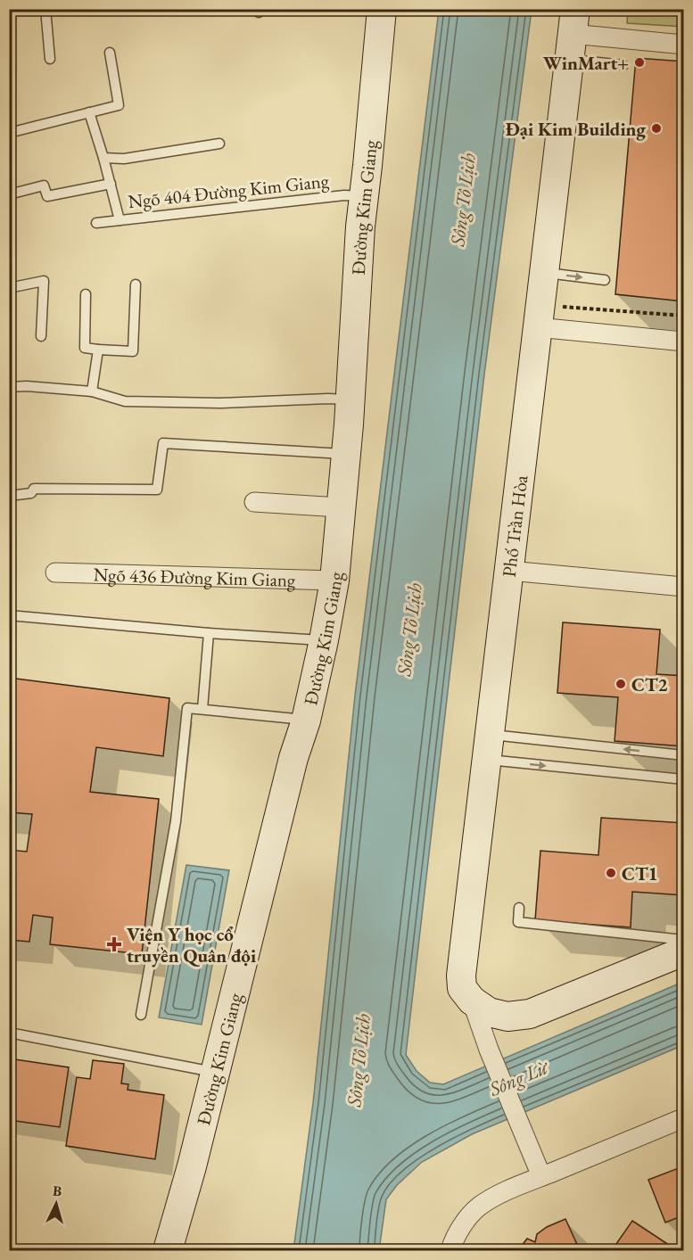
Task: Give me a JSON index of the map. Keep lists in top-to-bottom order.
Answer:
{
  "streets": {
    "main road": ["Đường Kim Giang", "Phố Trần Hòa"],
    "street": ["Ngõ 436 Đường Kim Giang"],
    "lane": ["Ngõ 404 Đường Kim Giang"]
  },
  "crossings": [
    ["Ngõ 404 Đường Kim Giang", "Đường Kim Giang"],
    ["Đường Kim Giang", "Ngõ 436 Đường Kim Giang"]
  ],
  "water": ["Sông Tô Lịch", "Sông Lừ"],
  "places": {
    "other": [
      "WinMart+",
      "Đại Kim Building",
      "CT2",
      "CT1"
    ],
    "health": ["Viện Y học cổ truyền Quân đội"]
  },
  "north": "top"
}
